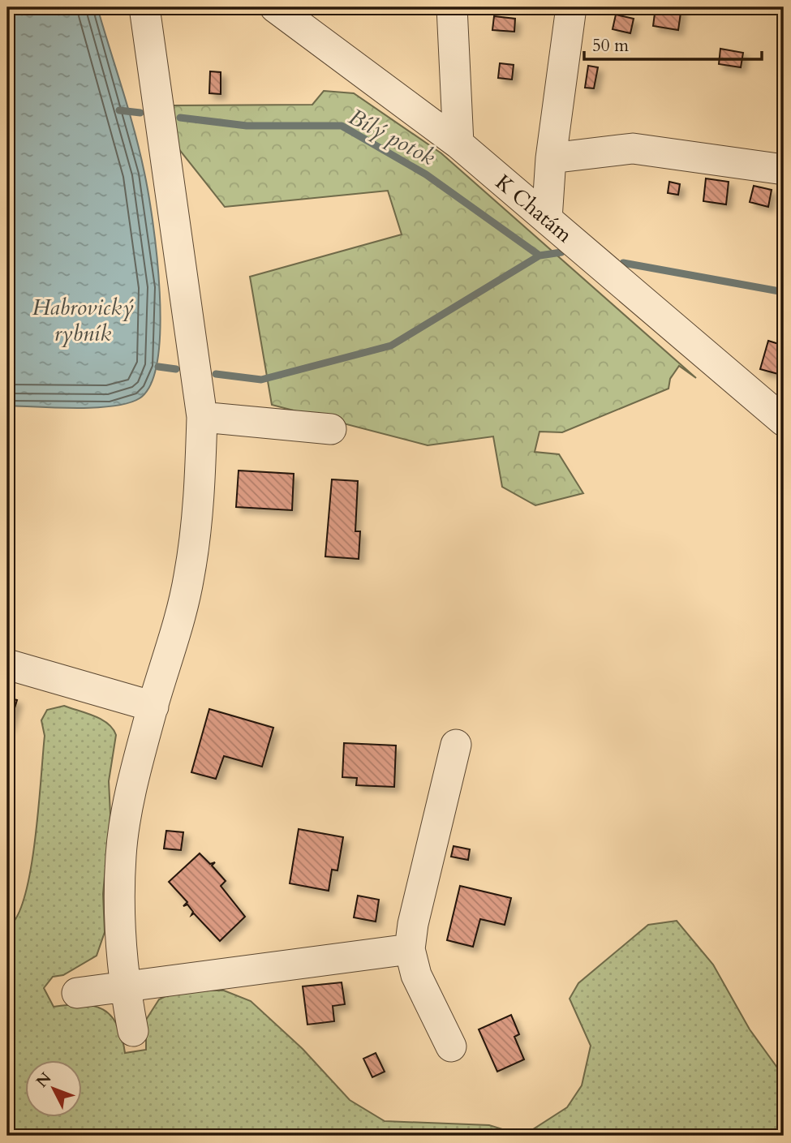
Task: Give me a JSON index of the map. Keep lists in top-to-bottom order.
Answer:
{
  "streets": {
    "street": ["K Chatám"]
  },
  "water": ["Bílý potok", "Habrovický rybník"],
  "scale_bar": "50 m",
  "north": "top left"
}
